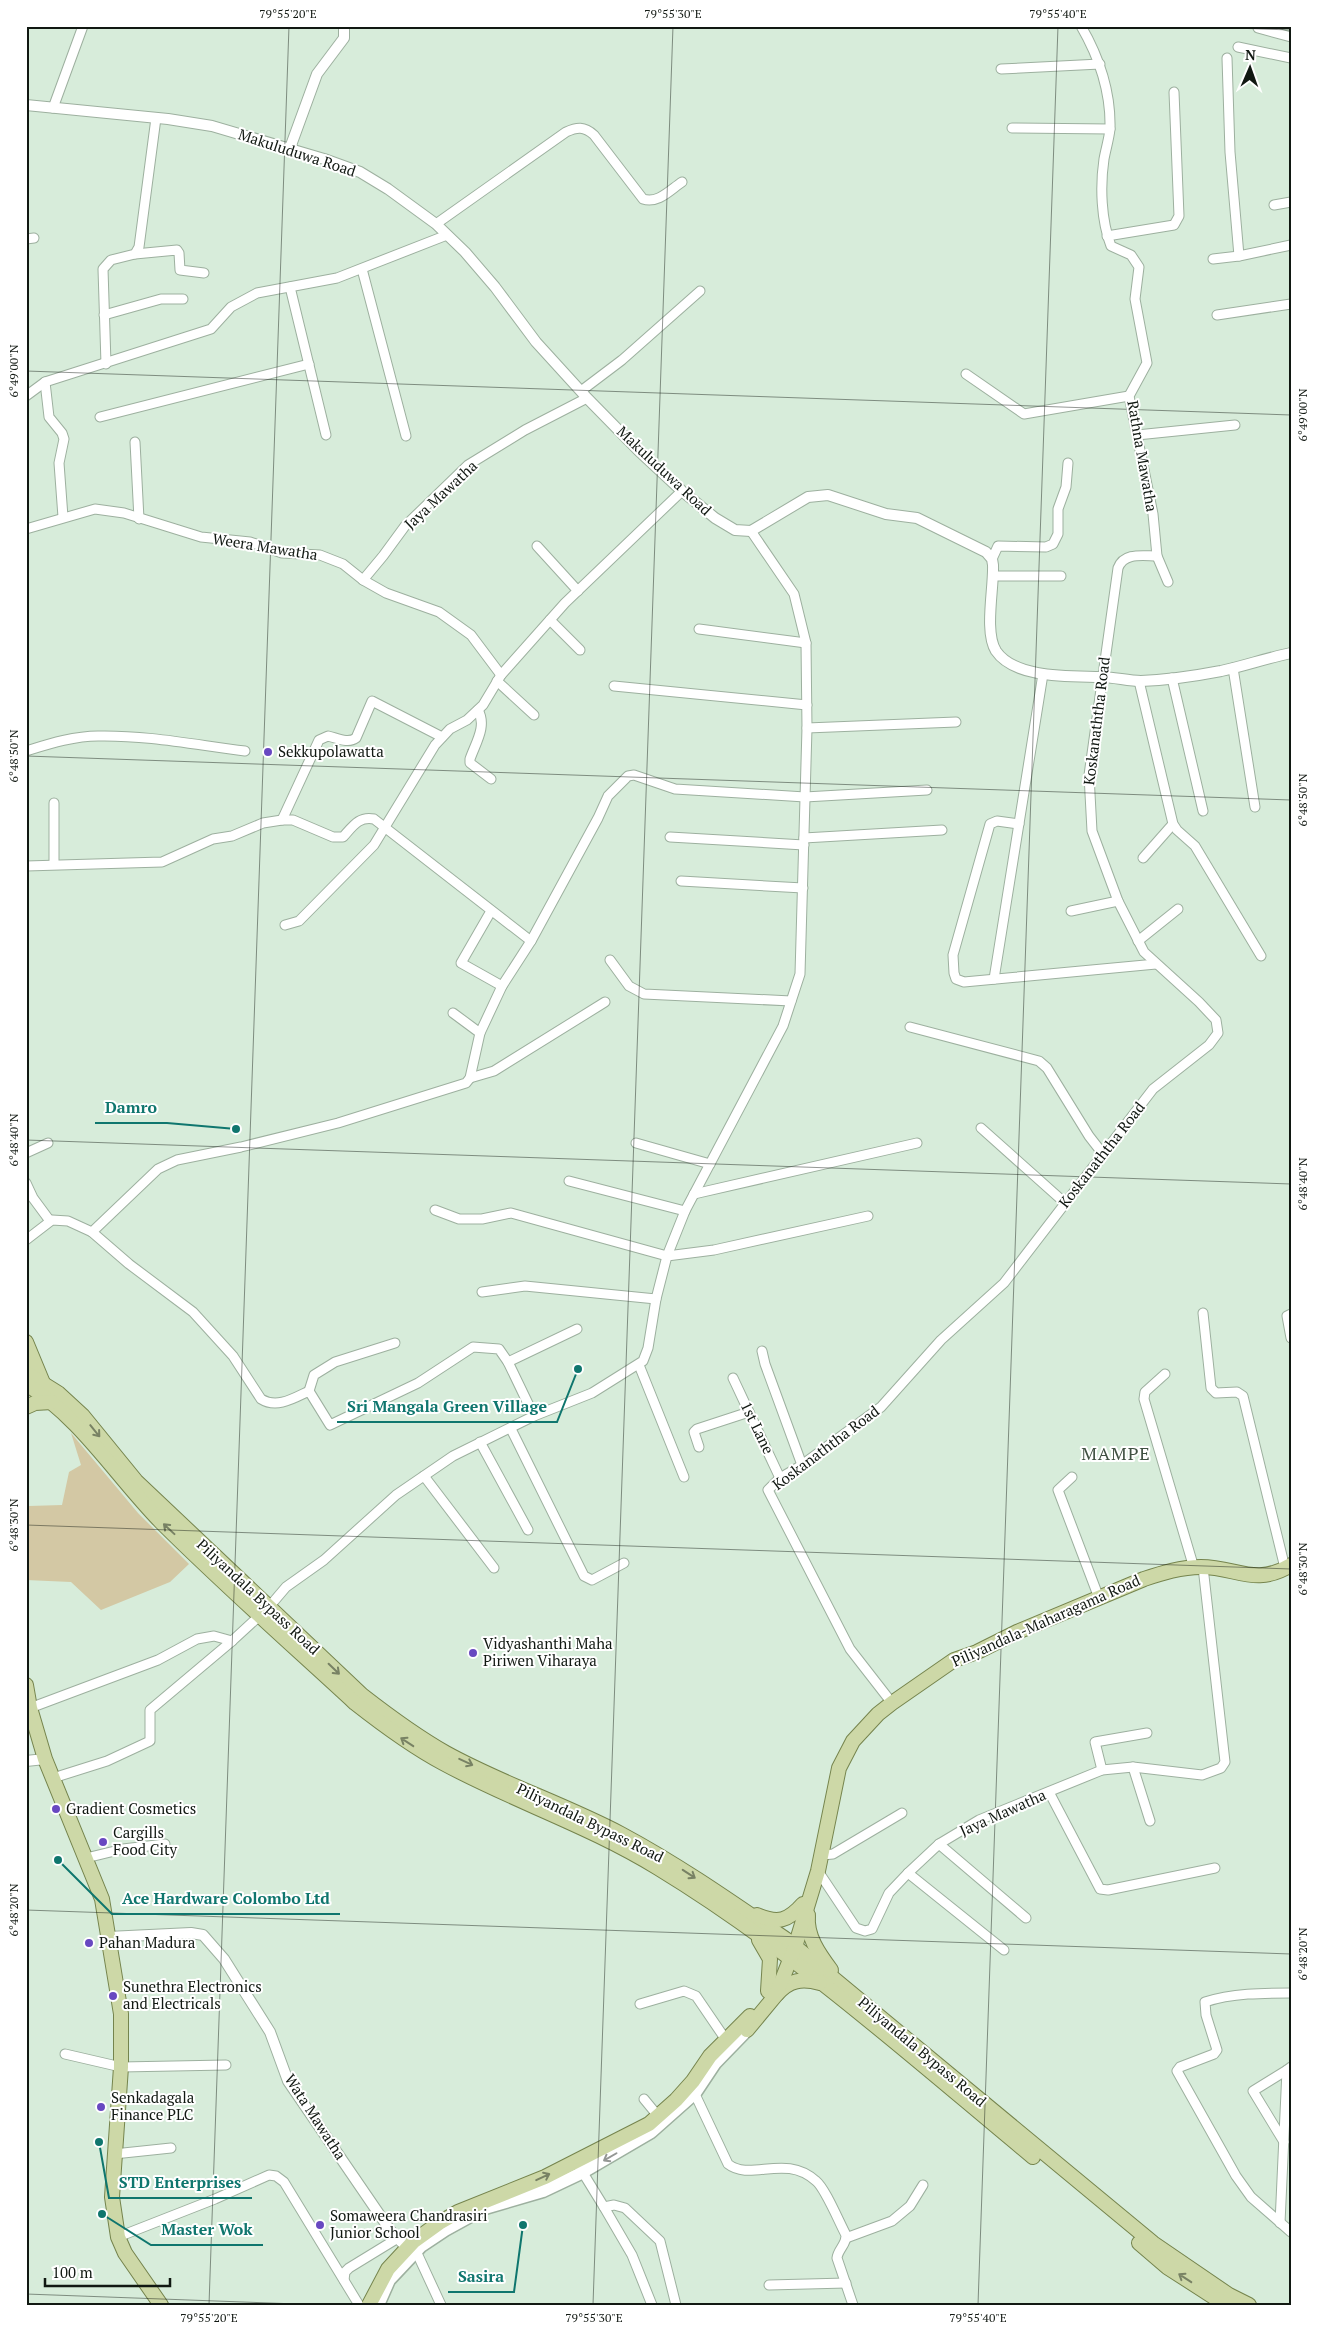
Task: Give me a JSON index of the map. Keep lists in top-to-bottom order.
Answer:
{
  "streets": {
    "main road": ["Piliyandala Bypass Road", "Piliyandala-Maharagama Road"],
    "street": [
      "Makuluduwa Road",
      "Rathna Mawatha",
      "Jaya Mawatha",
      "Weera Mawatha",
      "Koskanaththa Road",
      "1st Lane",
      "Wata Mawatha"
    ]
  },
  "crossings": [
    ["Makuluduwa Road", "Jaya Mawatha"],
    ["Rathna Mawatha", "Koskanaththa Road"],
    ["Jaya Mawatha", "Weera Mawatha"],
    ["Jaya Mawatha", "Piliyandala-Maharagama Road"],
    ["Koskanaththa Road", "1st Lane"],
    ["Koskanaththa Road", "Piliyandala-Maharagama Road"],
    ["Piliyandala Bypass Road", "Piliyandala-Maharagama Road"],
    ["Piliyandala-Maharagama Road", "Wata Mawatha"]
  ],
  "districts": ["MAMPE"],
  "places": [
    "Sekkupolawatta",
    "Damro",
    "Sri Mangala Green Village",
    "Vidyashanthi Maha Piriwen Viharaya",
    "Gradient Cosmetics",
    "Cargills Food City",
    "Ace Hardware Colombo Ltd",
    "Pahan Madura",
    "Sunethra Electronics and Electricals",
    "Senkadagala Finance PLC",
    "STD Enterprises",
    "Master Wok",
    "Somaweera Chandrasiri Junior School",
    "Sasira"
  ],
  "scale_bar": "100 m",
  "north": "top",
  "coordinates": [
    "79°55'20\"E",
    "79°55'30\"E",
    "79°55'40\"E",
    "6°49'00\"N",
    "6°48'50\"N",
    "6°48'40\"N",
    "6°48'30\"N",
    "6°48'20\"N"
  ]
}
